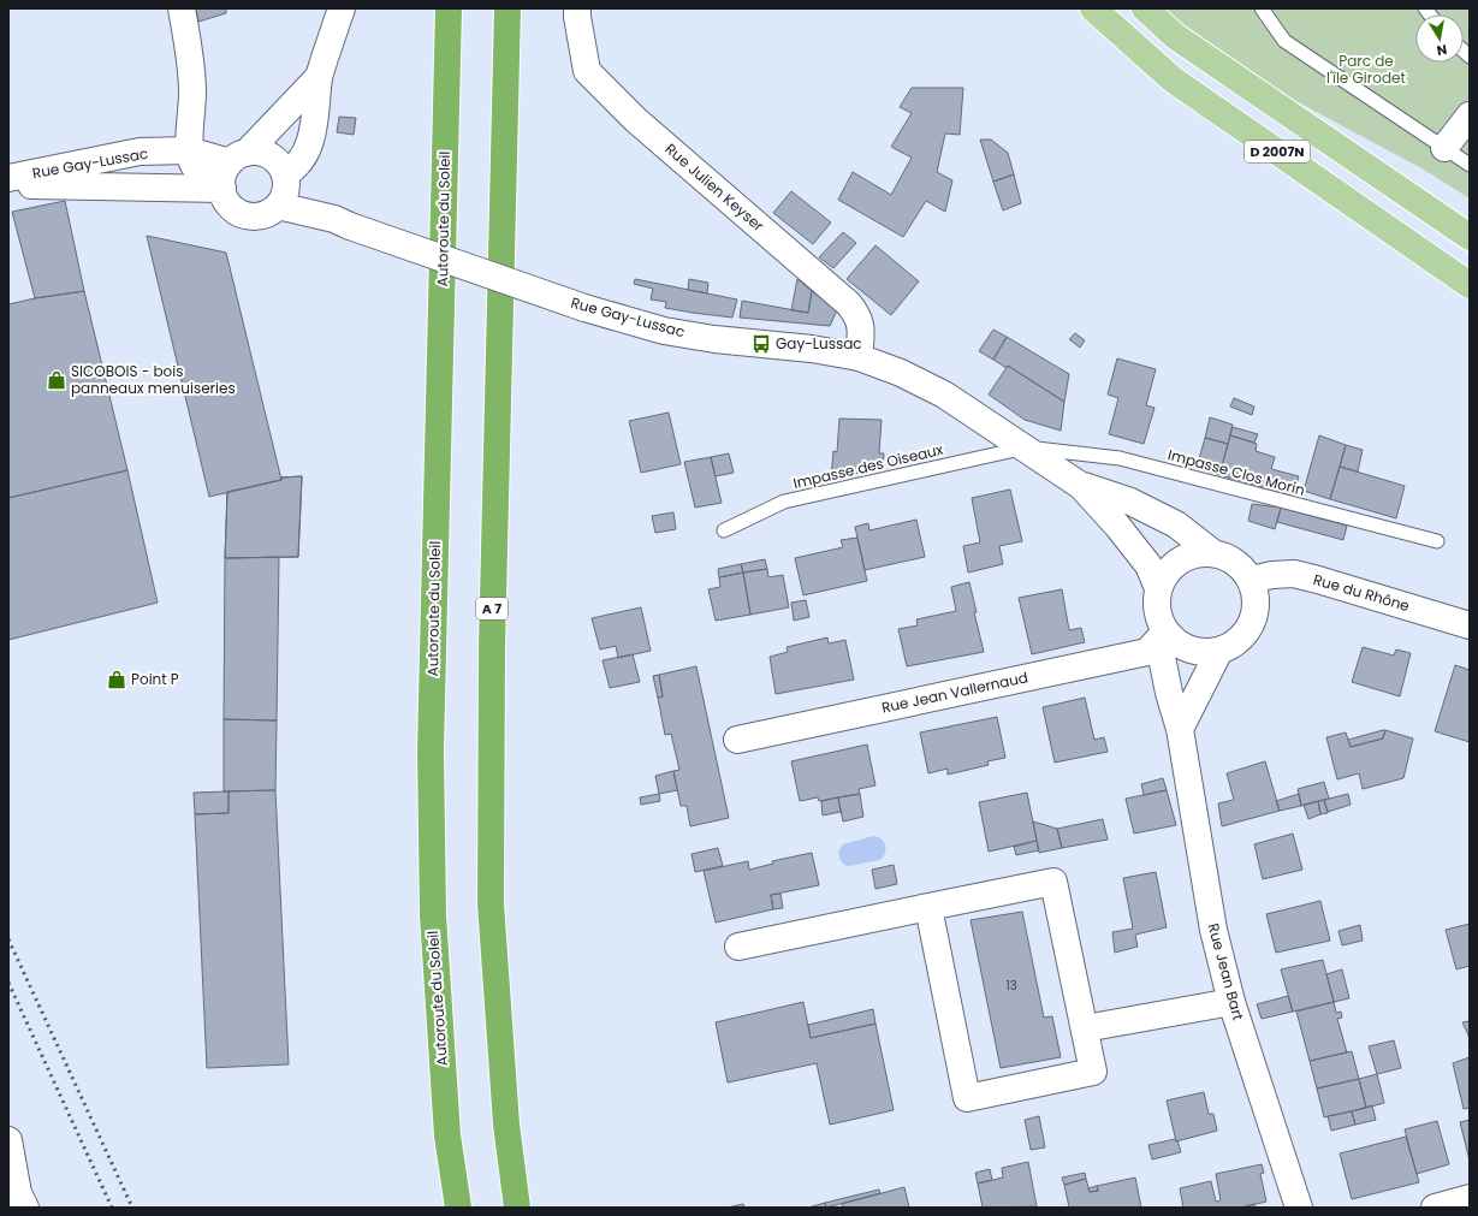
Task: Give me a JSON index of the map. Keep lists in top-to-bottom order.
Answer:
{
  "streets": {
    "highway": ["Autoroute du Soleil", "A 7"],
    "main road": ["D 2007N"],
    "street": [
      "Rue Gay-Lussac",
      "Rue Julien Keyser",
      "Rue du Rhône",
      "Rue Jean Vallernaud",
      "Rue Jean Bart"
    ],
    "lane": ["Impasse des Oiseaux", "Impasse Clos Morin"]
  },
  "crossings": [
    ["Rue Gay-Lussac", "Rue Julien Keyser"],
    ["Rue Gay-Lussac", "Impasse des Oiseaux"],
    ["Rue Gay-Lussac", "Impasse Clos Morin"],
    ["Impasse des Oiseaux", "Impasse Clos Morin"],
    ["Rue du Rhône", "Rue Jean Vallernaud"],
    ["Rue du Rhône", "Rue Jean Bart"],
    ["Rue Jean Vallernaud", "Rue Jean Bart"]
  ],
  "parks": ["Parc de l'île Girodet"],
  "places": {
    "bus stop": ["Gay-Lussac"],
    "shop": ["SICOBOIS - bois panneaux menuiseries", "Point P"]
  },
  "house_numbers": ["13"],
  "north": "bottom"
}
